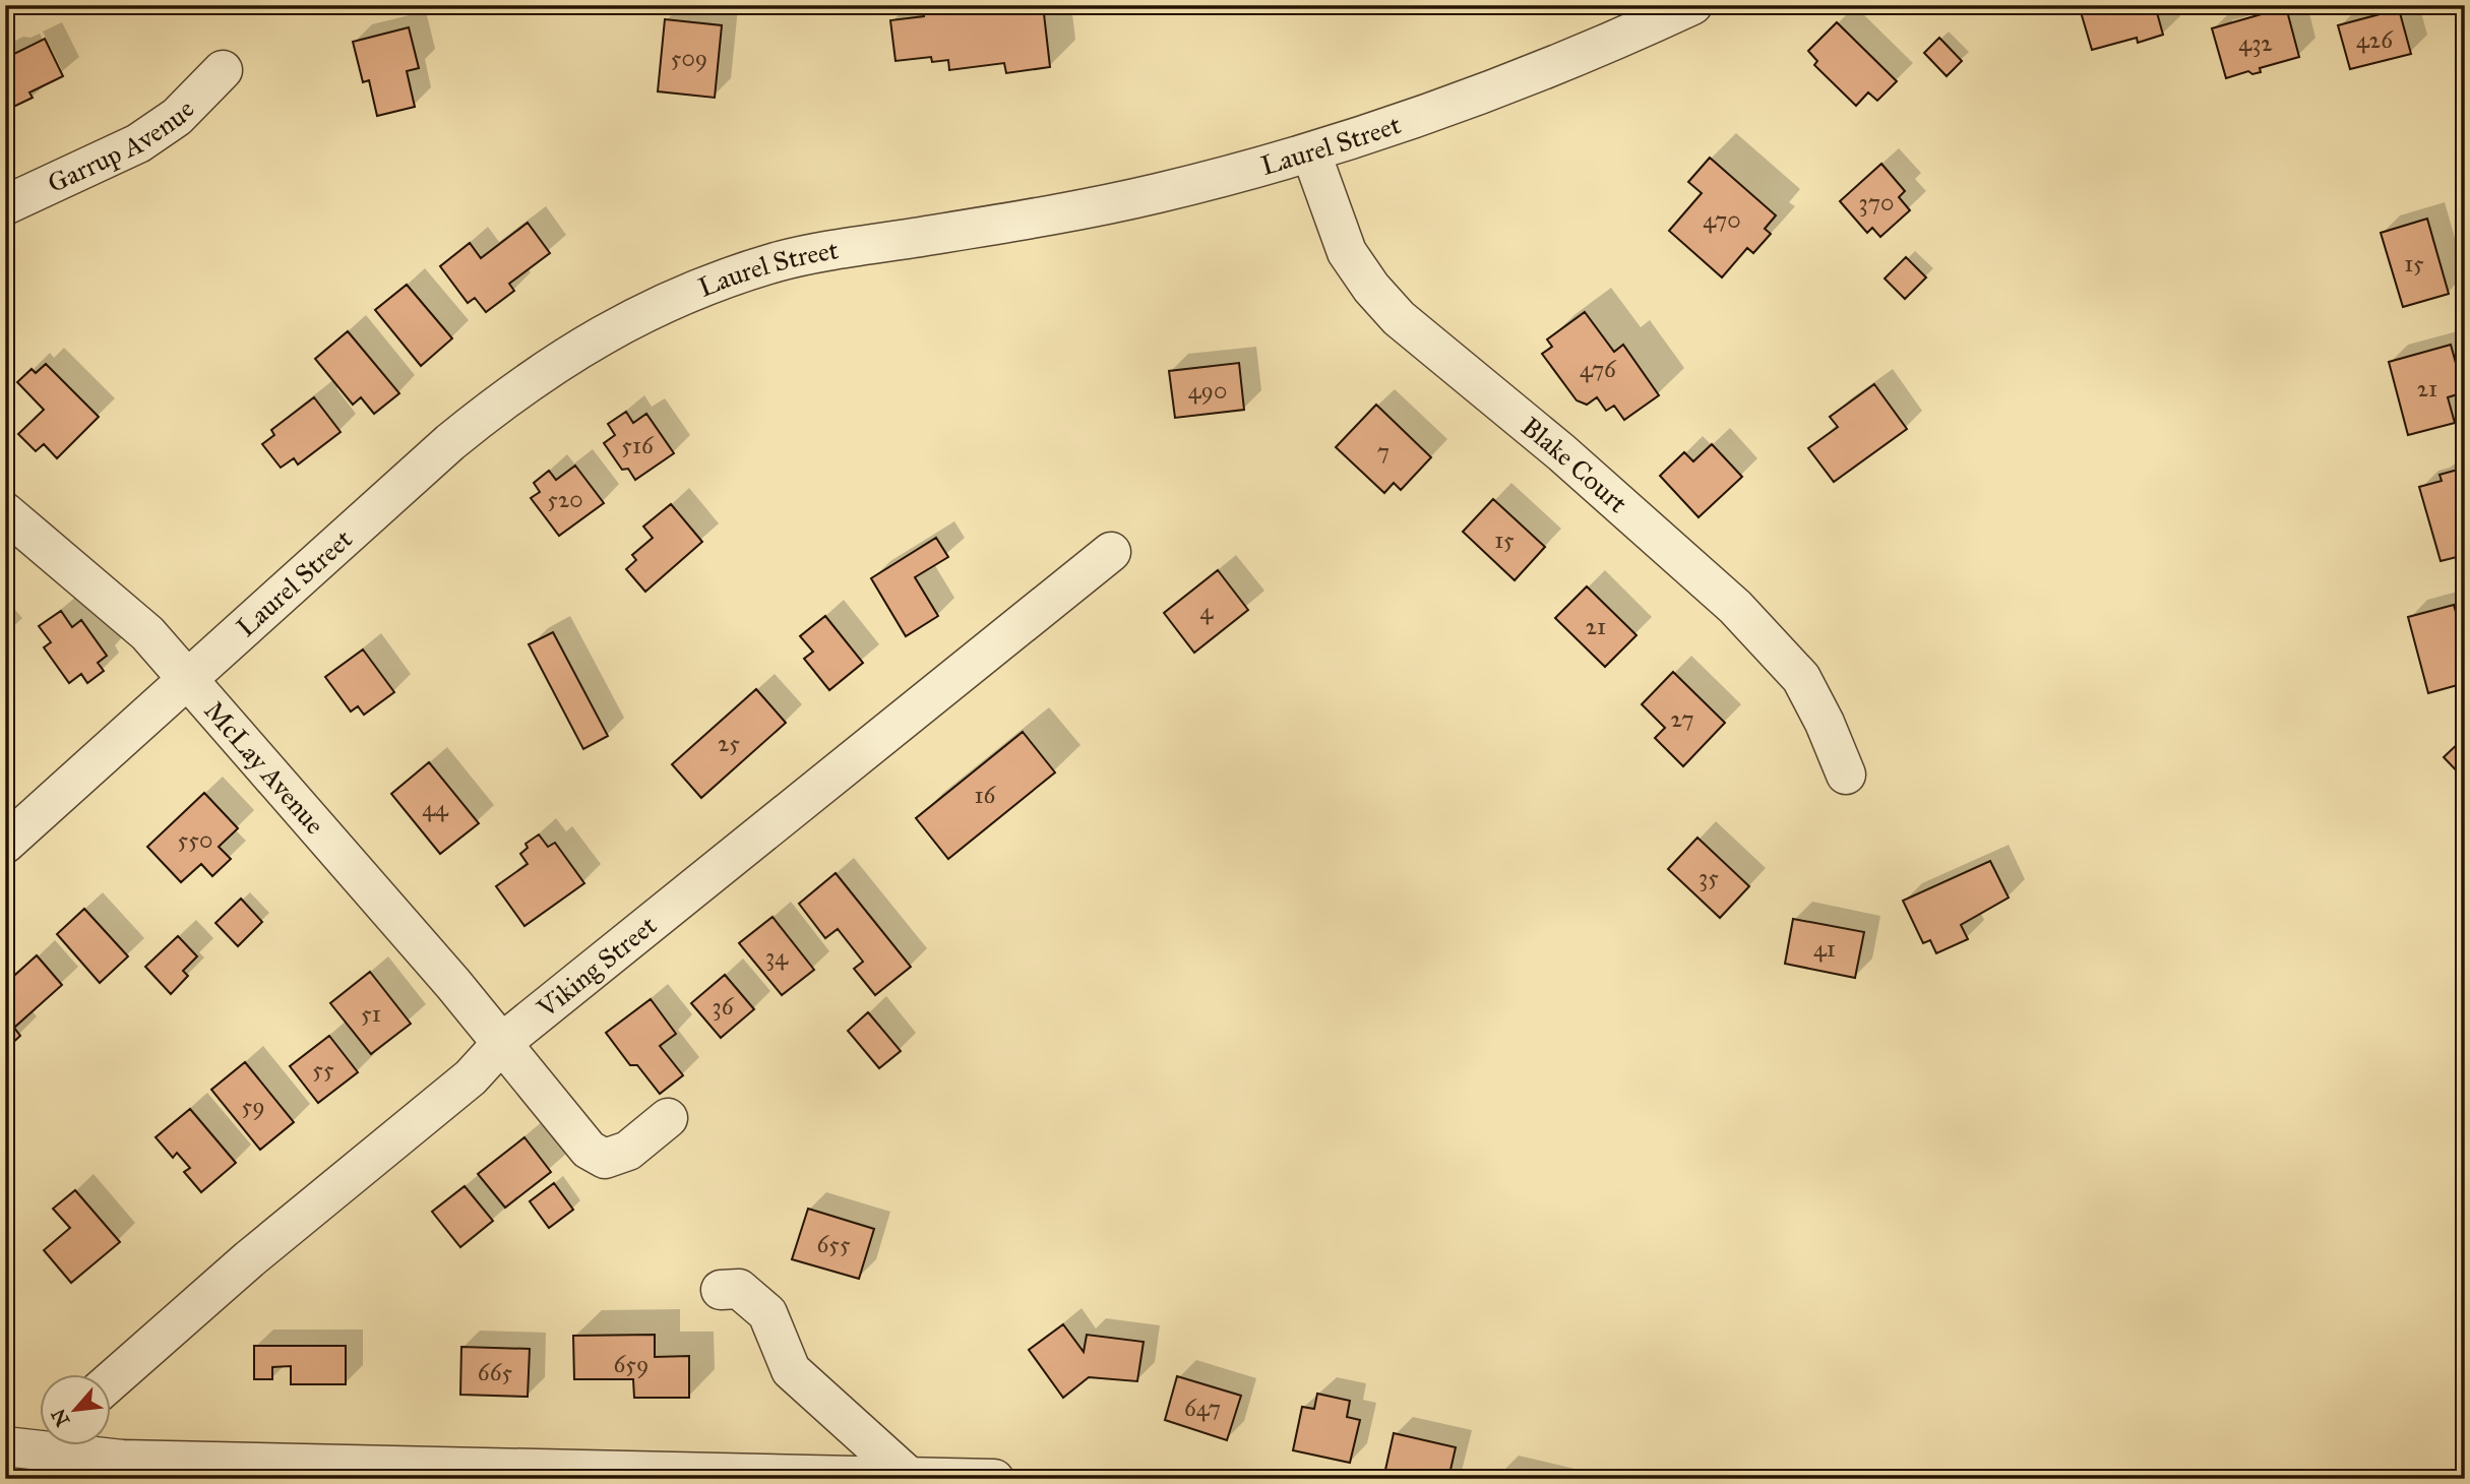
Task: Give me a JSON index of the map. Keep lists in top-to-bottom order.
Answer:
{
  "streets": {
    "street": [
      "Garrup Avenue",
      "Laurel Street",
      "Blake Court",
      "McLay Avenue",
      "Viking Street"
    ]
  },
  "crossings": [
    ["Laurel Street", "Blake Court"],
    ["Laurel Street", "McLay Avenue"],
    ["McLay Avenue", "Viking Street"]
  ],
  "house_numbers": [
    "426",
    "432",
    "509",
    "370",
    "470",
    "15",
    "476",
    "21",
    "490",
    "516",
    "7",
    "520",
    "15",
    "4",
    "21",
    "27",
    "25",
    "16",
    "44",
    "550",
    "35",
    "41",
    "34",
    "36",
    "51",
    "55",
    "59",
    "655",
    "659",
    "665",
    "647"
  ],
  "north": "bottom left"
}
